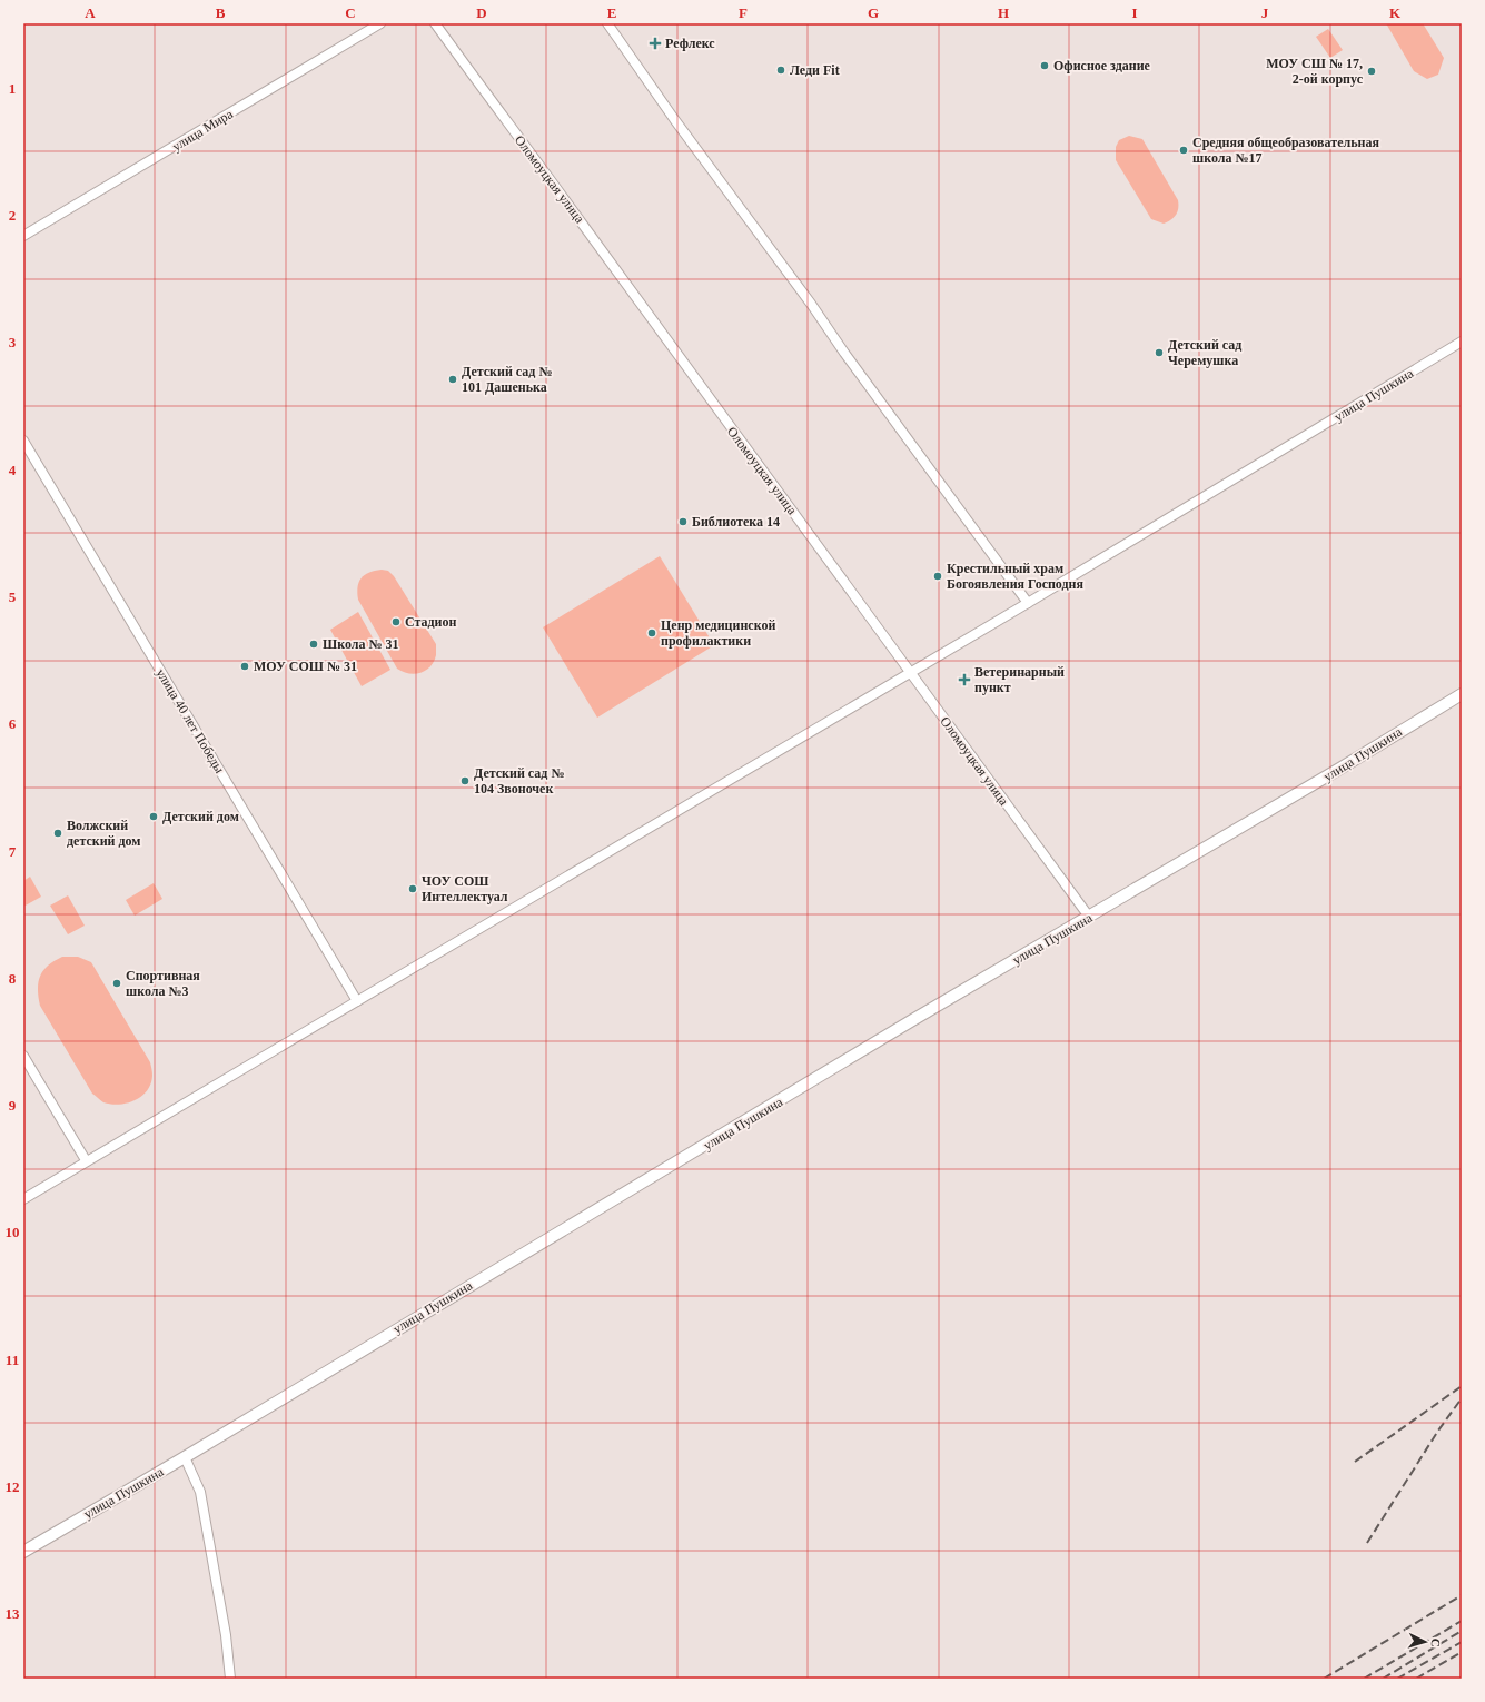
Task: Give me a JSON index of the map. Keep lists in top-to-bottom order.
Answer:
{
  "streets": {
    "main road": ["улица Пушкина"],
    "street": ["улица Мира", "Оломоуцкая улица", "улица 40 лет Победы"]
  },
  "crossings": [
    ["Оломоуцкая улица", "улица Пушкина"],
    ["улица Пушкина", "улица 40 лет Победы"]
  ],
  "places": {
    "health": ["Рефлекс", "Ветеринарный пункт"],
    "other": [
      "Офисное здание",
      "Леди Fit",
      "МОУ СШ № 17, 2-ой корпус",
      "Средняя общеобразовательная школа №17",
      "Детский сад Черемушка",
      "Детский сад № 101 Дашенька",
      "Библиотека 14",
      "Крестильный храм Богоявления Господня",
      "Стадион",
      "Ценр медицинской профилактики",
      "Школа № 31",
      "МОУ СОШ № 31",
      "Детский сад № 104 Звоночек",
      "Детский дом",
      "Волжский детский дом",
      "ЧОУ СОШ Интеллектуал",
      "Спортивная школа №3"
    ]
  },
  "north": "right",
  "grid": {
    "columns": [
      "A",
      "B",
      "C",
      "D",
      "E",
      "F",
      "G",
      "H",
      "I",
      "J",
      "K"
    ],
    "rows": [
      "1",
      "2",
      "3",
      "4",
      "5",
      "6",
      "7",
      "8",
      "9",
      "10",
      "11",
      "12",
      "13"
    ]
  }
}
